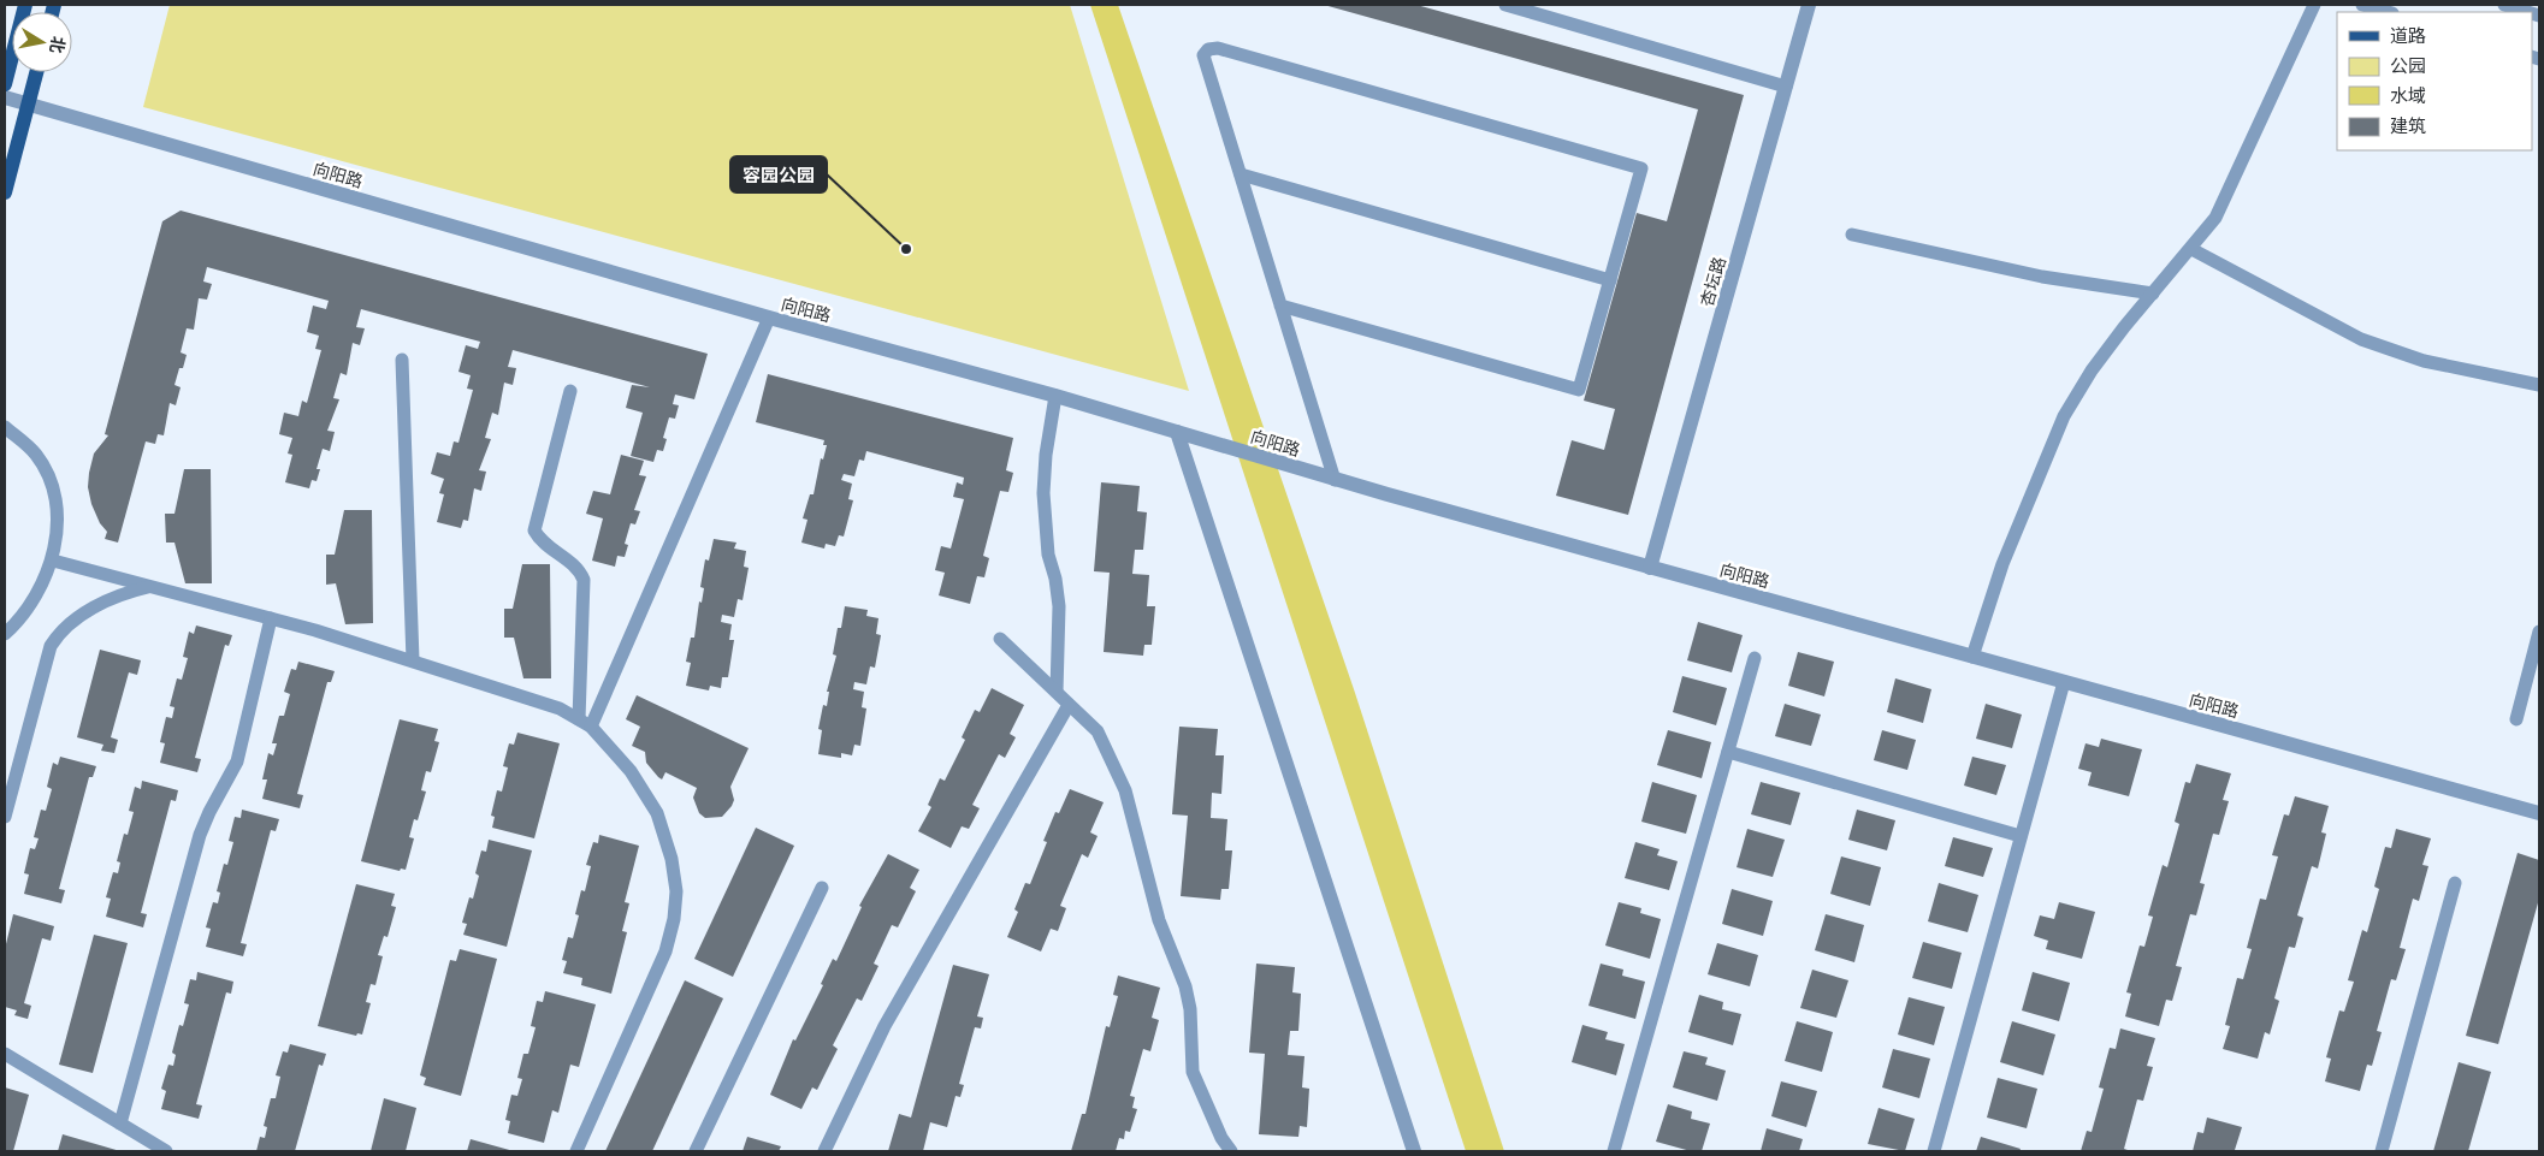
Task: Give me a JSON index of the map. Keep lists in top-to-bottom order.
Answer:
{
  "streets": {
    "street": ["向阳路", "杏坛路"]
  },
  "crossings": [
    ["向阳路", "杏坛路"]
  ],
  "places": ["容园公园"],
  "legend": [
    "道路",
    "公园",
    "水域",
    "建筑"
  ],
  "north": "right"
}
